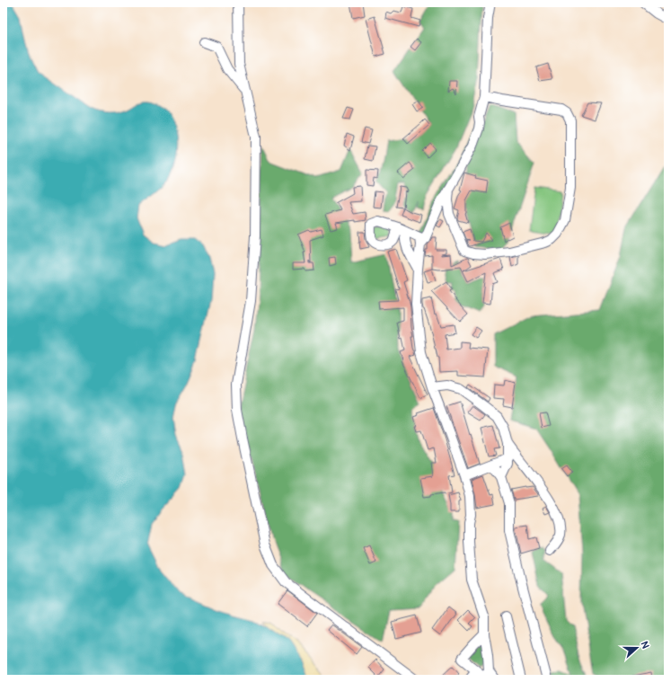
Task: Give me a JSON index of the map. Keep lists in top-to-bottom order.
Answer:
{
  "north": "right"
}
